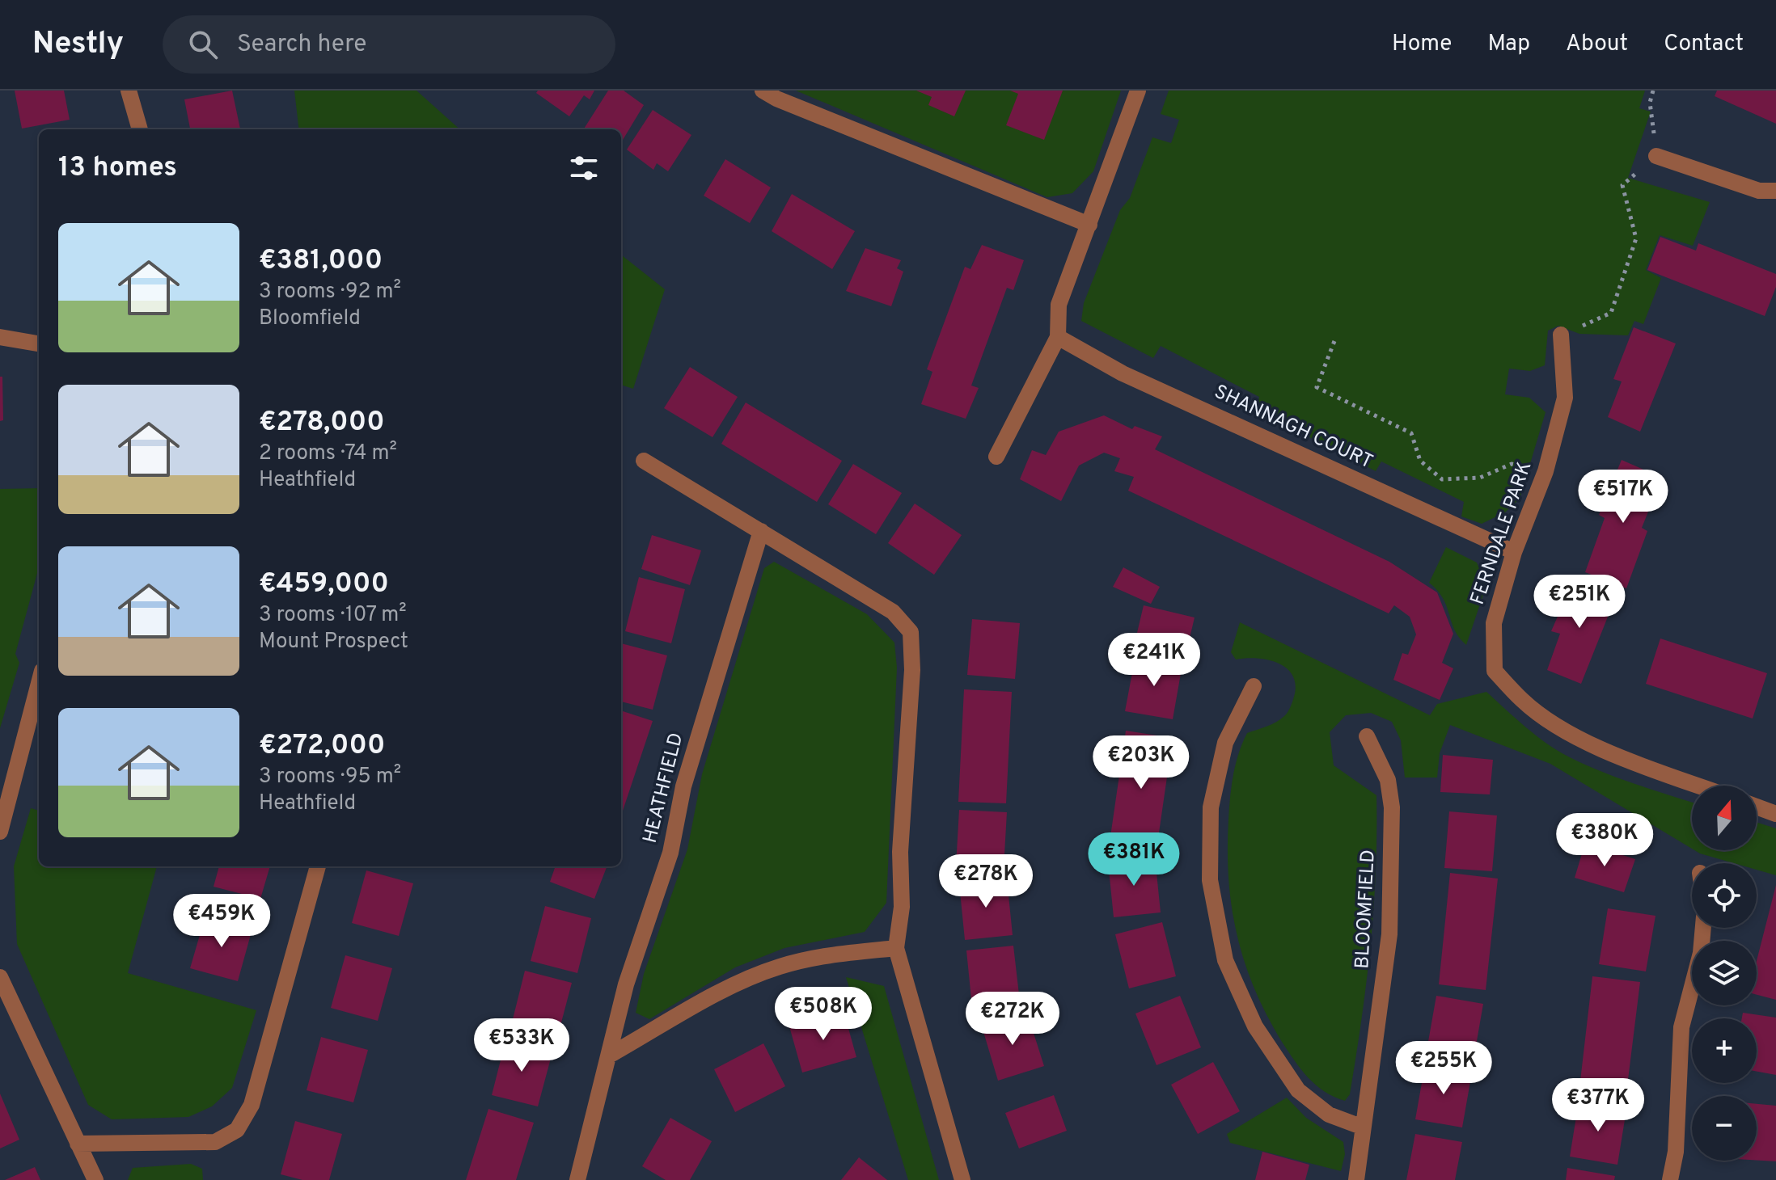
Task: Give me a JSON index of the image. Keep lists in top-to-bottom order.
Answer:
{
  "streets": {
    "street": [
      "SHANNAGH COURT",
      "FERNDALE PARK",
      "HEATHFIELD",
      "BLOOMFIELD"
    ]
  },
  "crossings": [
    ["SHANNAGH COURT", "FERNDALE PARK"]
  ],
  "north": "top",
  "page": {
    "header": "Nestly",
    "search": "Search here",
    "nav": [
      "Home",
      "Map",
      "About",
      "Contact"
    ],
    "heading": "13 homes",
    "list": [
      {
        "name": "€381,000",
        "note": "3 rooms · 92 m² · Bloomfield"
      },
      {
        "name": "€278,000",
        "note": "2 rooms · 74 m² · Heathfield"
      },
      {
        "name": "€459,000",
        "note": "3 rooms · 107 m² · Mount Prospect"
      },
      {
        "name": "€272,000",
        "note": "3 rooms · 95 m² · Heathfield"
      }
    ],
    "price": [
      "€517K",
      "€251K",
      "€241K",
      "€203K",
      "€380K",
      "€381K",
      "€278K",
      "€459K",
      "€508K",
      "€272K",
      "€533K",
      "€255K",
      "€377K"
    ],
    "map_buttons": ["+", "−"]
  }
}
